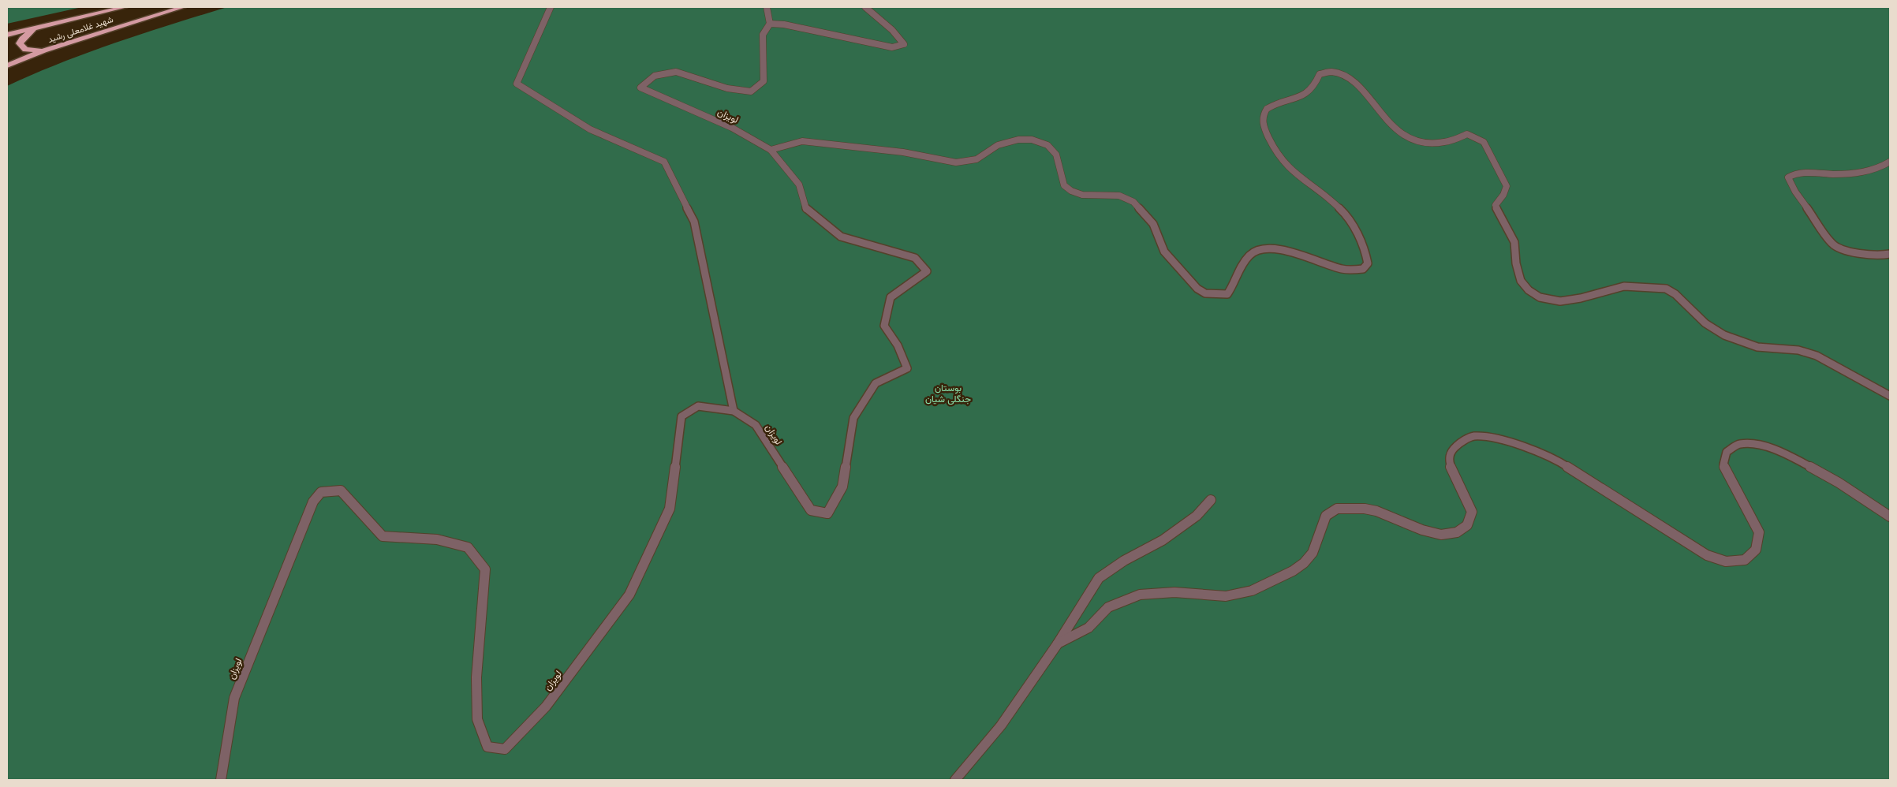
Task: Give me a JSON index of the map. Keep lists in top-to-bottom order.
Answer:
{
  "streets": {
    "main road": ["شهید غلامعلی رشید"],
    "street": ["لویزان"]
  },
  "parks": ["بوستان جنگلی شیان"]
}
